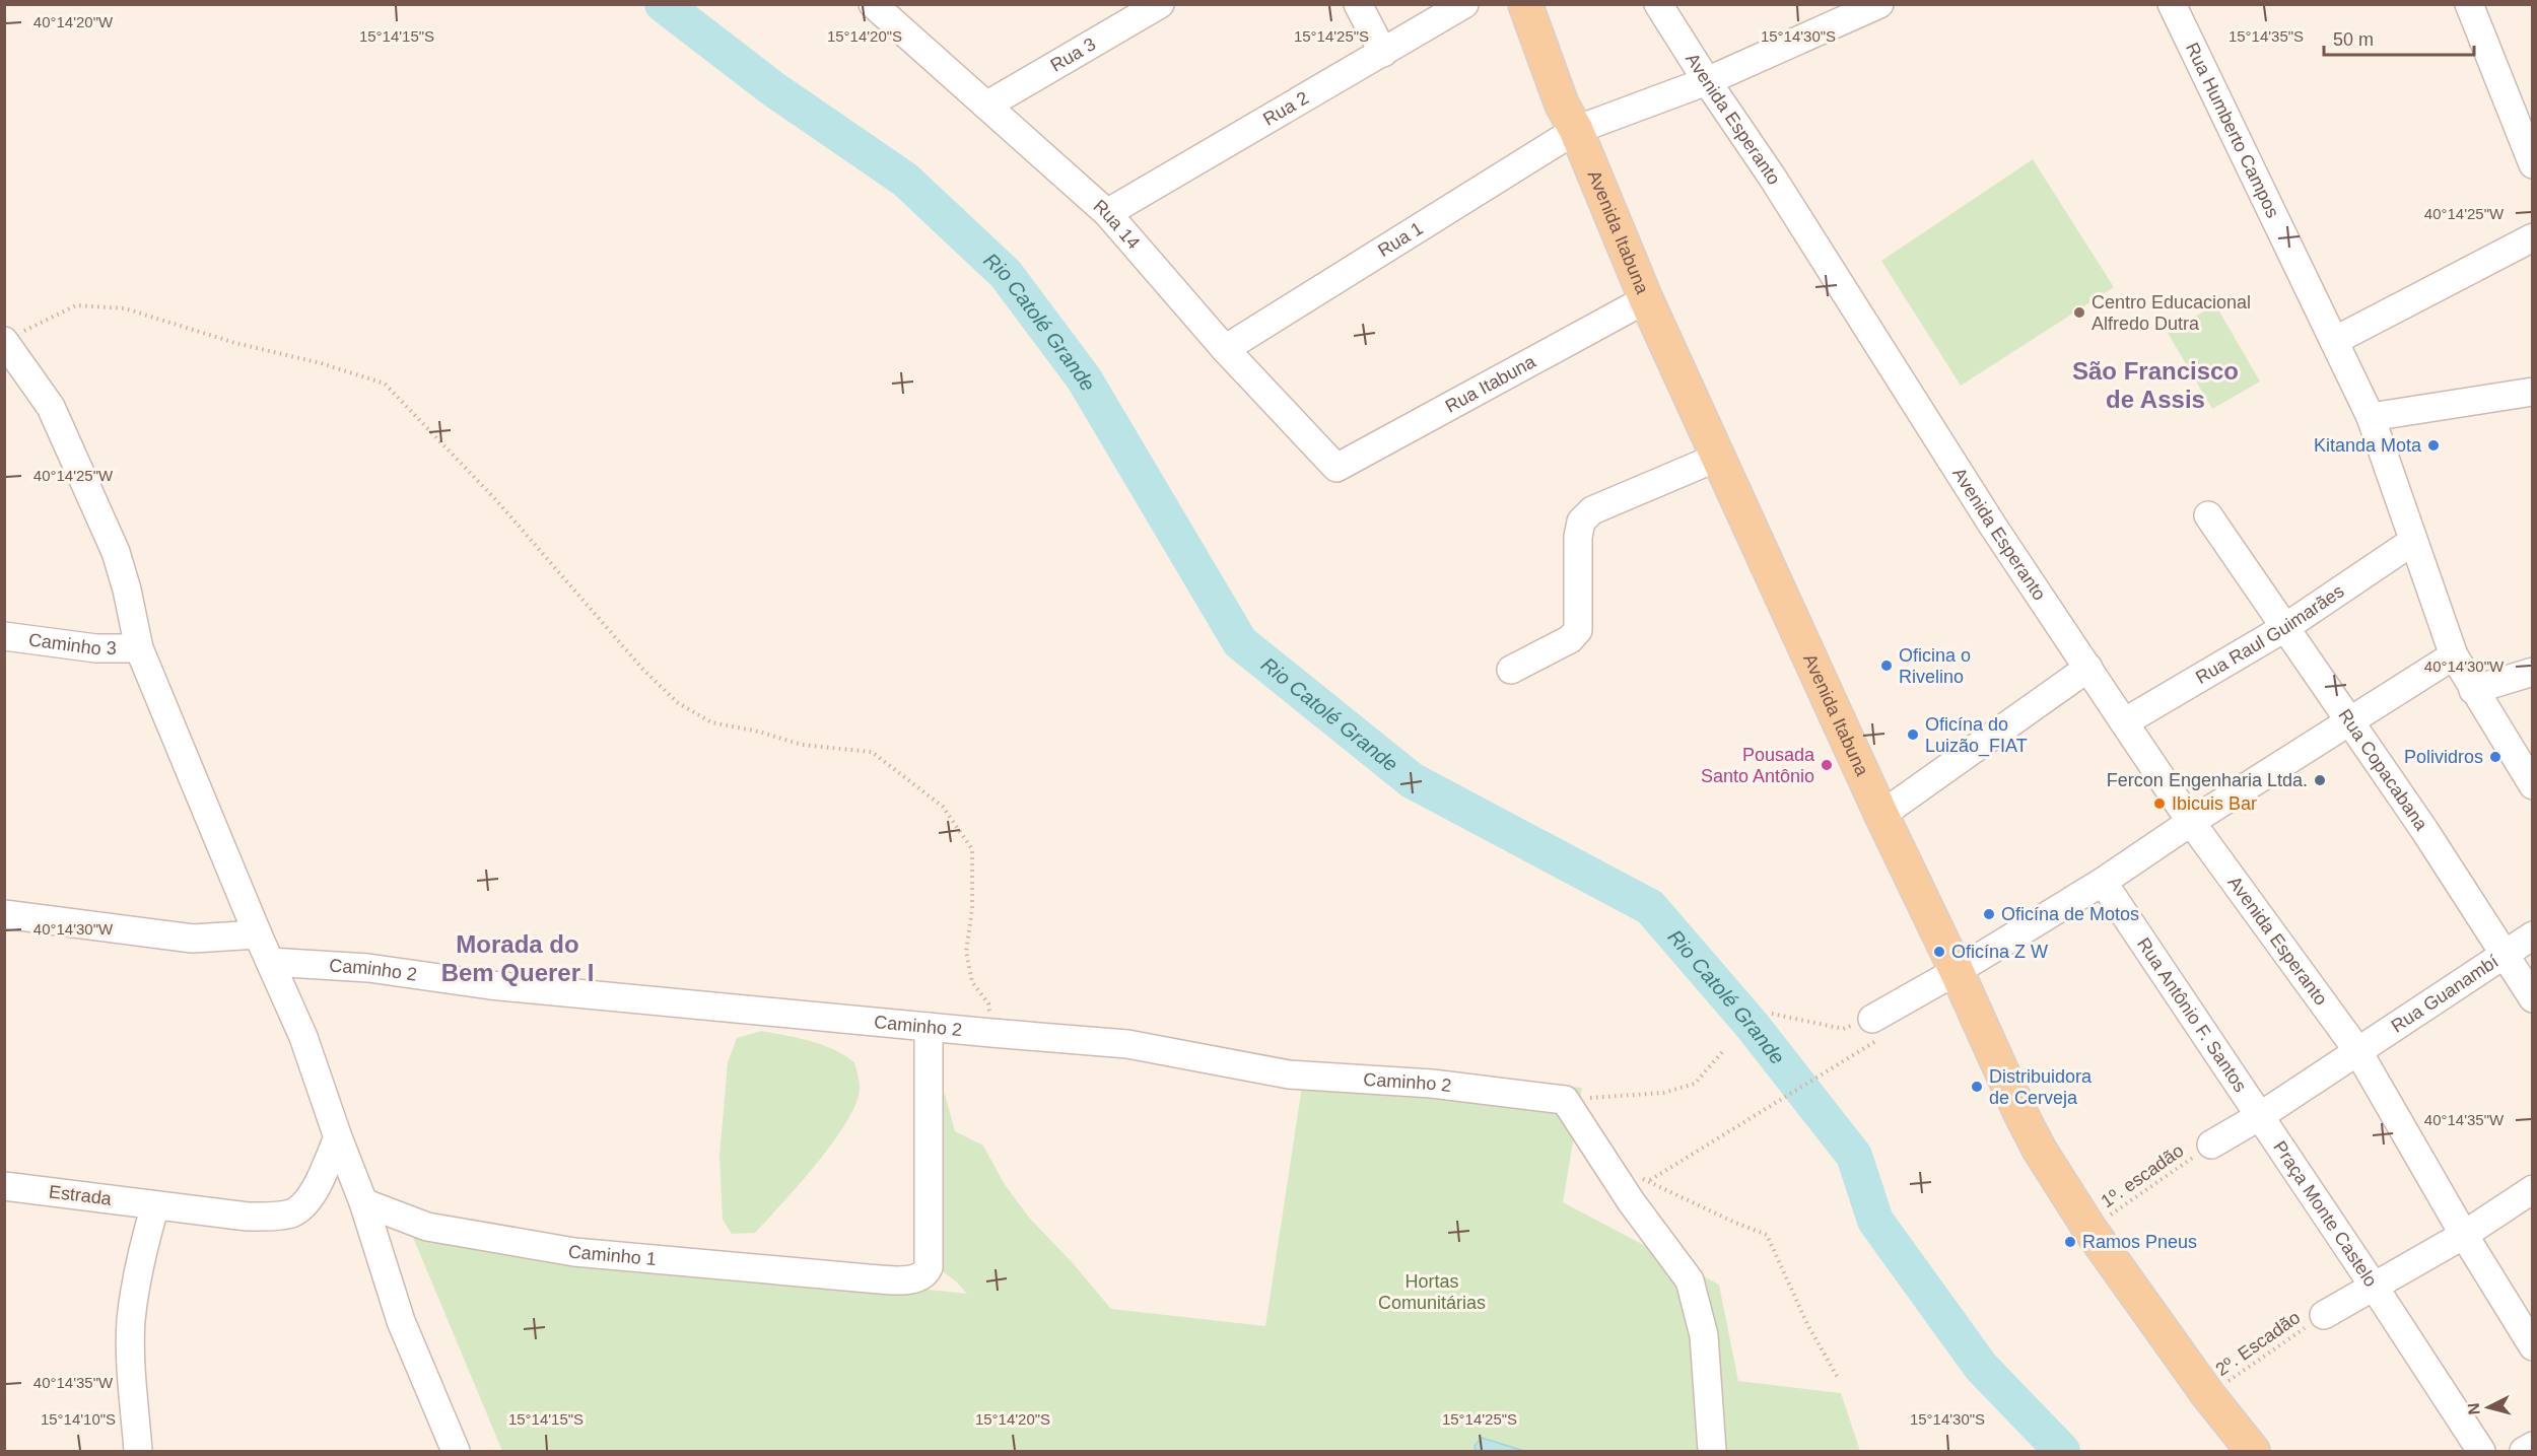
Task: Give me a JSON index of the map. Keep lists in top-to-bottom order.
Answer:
{
  "streets": {
    "main road": ["Avenida Itabuna"],
    "street": [
      "Rua 3",
      "Rua 2",
      "Avenida Esperanto",
      "Rua Humberto Campos",
      "Rua 14",
      "Rua 1",
      "Rua Itabuna",
      "Rua Raul Guimarães",
      "Caminho 3",
      "Rua Copacabana",
      "Caminho 2",
      "Rua Guanambí",
      "Rua Antônio F. Santos",
      "Estrada",
      "Praça Monte Castelo",
      "Caminho 1"
    ],
    "path": ["1º. escadão", "2º. Escadão"]
  },
  "crossings": [
    ["Rua 3", "Rua 14"],
    ["Rua 2", "Rua 14"],
    ["Avenida Esperanto", "Rua 1"],
    ["Avenida Esperanto", "Rua Raul Guimarães"],
    ["Avenida Esperanto", "Rua Guanambí"],
    ["Rua Humberto Campos", "Rua Raul Guimarães"],
    ["Rua 14", "Rua 1"],
    ["Rua 14", "Rua Itabuna"],
    ["Avenida Itabuna", "Rua 1"],
    ["Avenida Itabuna", "Rua Itabuna"],
    ["Avenida Itabuna", "1º. escadão"],
    ["Avenida Itabuna", "2º. Escadão"],
    ["Rua Raul Guimarães", "Rua Copacabana"],
    ["Rua Copacabana", "Rua Guanambí"],
    ["Caminho 2", "Caminho 1"],
    ["Rua Antônio F. Santos", "Praça Monte Castelo"]
  ],
  "districts": ["São Francisco de Assis", "Morada do Bem Querer I"],
  "water": ["Rio Catolé Grande"],
  "parks": ["Hortas Comunitárias"],
  "places": [
    "Centro Educacional Alfredo Dutra",
    "Kitanda Mota",
    "Oficina o Rivelino",
    "Oficína do Luizão_FIAT",
    "Polividros",
    "Pousada Santo Antônio",
    "Fercon Engenharia Ltda.",
    "Ibicuis Bar",
    "Oficína de Motos",
    "Oficína Z W",
    "Distribuidora de Cerveja",
    "Ramos Pneus"
  ],
  "scale_bar": "50 m",
  "north": "left",
  "coordinates": [
    "40°14'20\"W",
    "15°14'15\"S",
    "15°14'20\"S",
    "15°14'25\"S",
    "15°14'30\"S",
    "15°14'35\"S",
    "40°14'25\"W",
    "40°14'30\"W",
    "40°14'35\"W",
    "15°14'10\"S"
  ]
}
